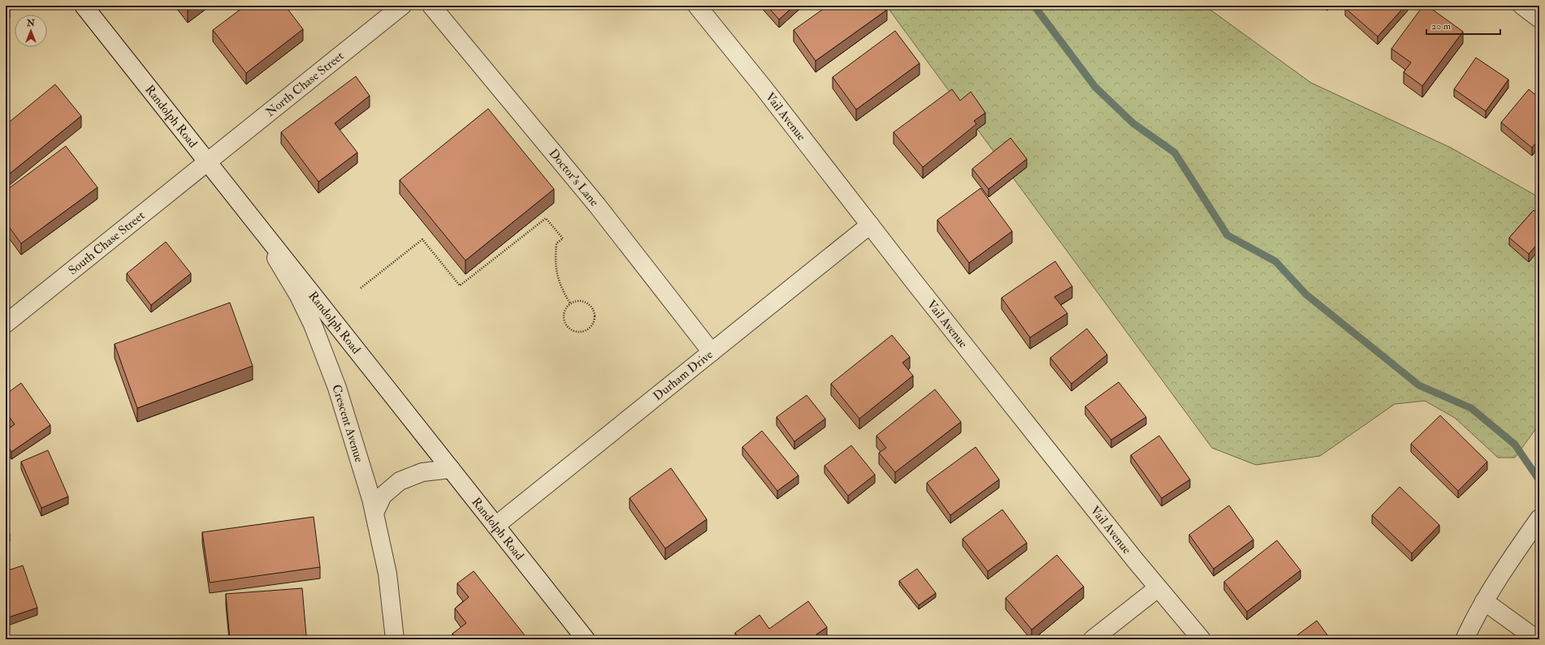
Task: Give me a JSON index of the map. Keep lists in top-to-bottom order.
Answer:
{
  "streets": {
    "street": [
      "North Chase Street",
      "Randolph Road",
      "Vail Avenue",
      "Doctor's Lane",
      "South Chase Street",
      "Durham Drive",
      "Crescent Avenue"
    ]
  },
  "crossings": [
    ["North Chase Street", "Randolph Road"],
    ["North Chase Street", "South Chase Street"],
    ["Randolph Road", "South Chase Street"],
    ["Randolph Road", "Durham Drive"],
    ["Randolph Road", "Crescent Avenue"],
    ["Vail Avenue", "Durham Drive"],
    ["Doctor's Lane", "Durham Drive"]
  ],
  "scale_bar": "20 m",
  "north": "top"
}
